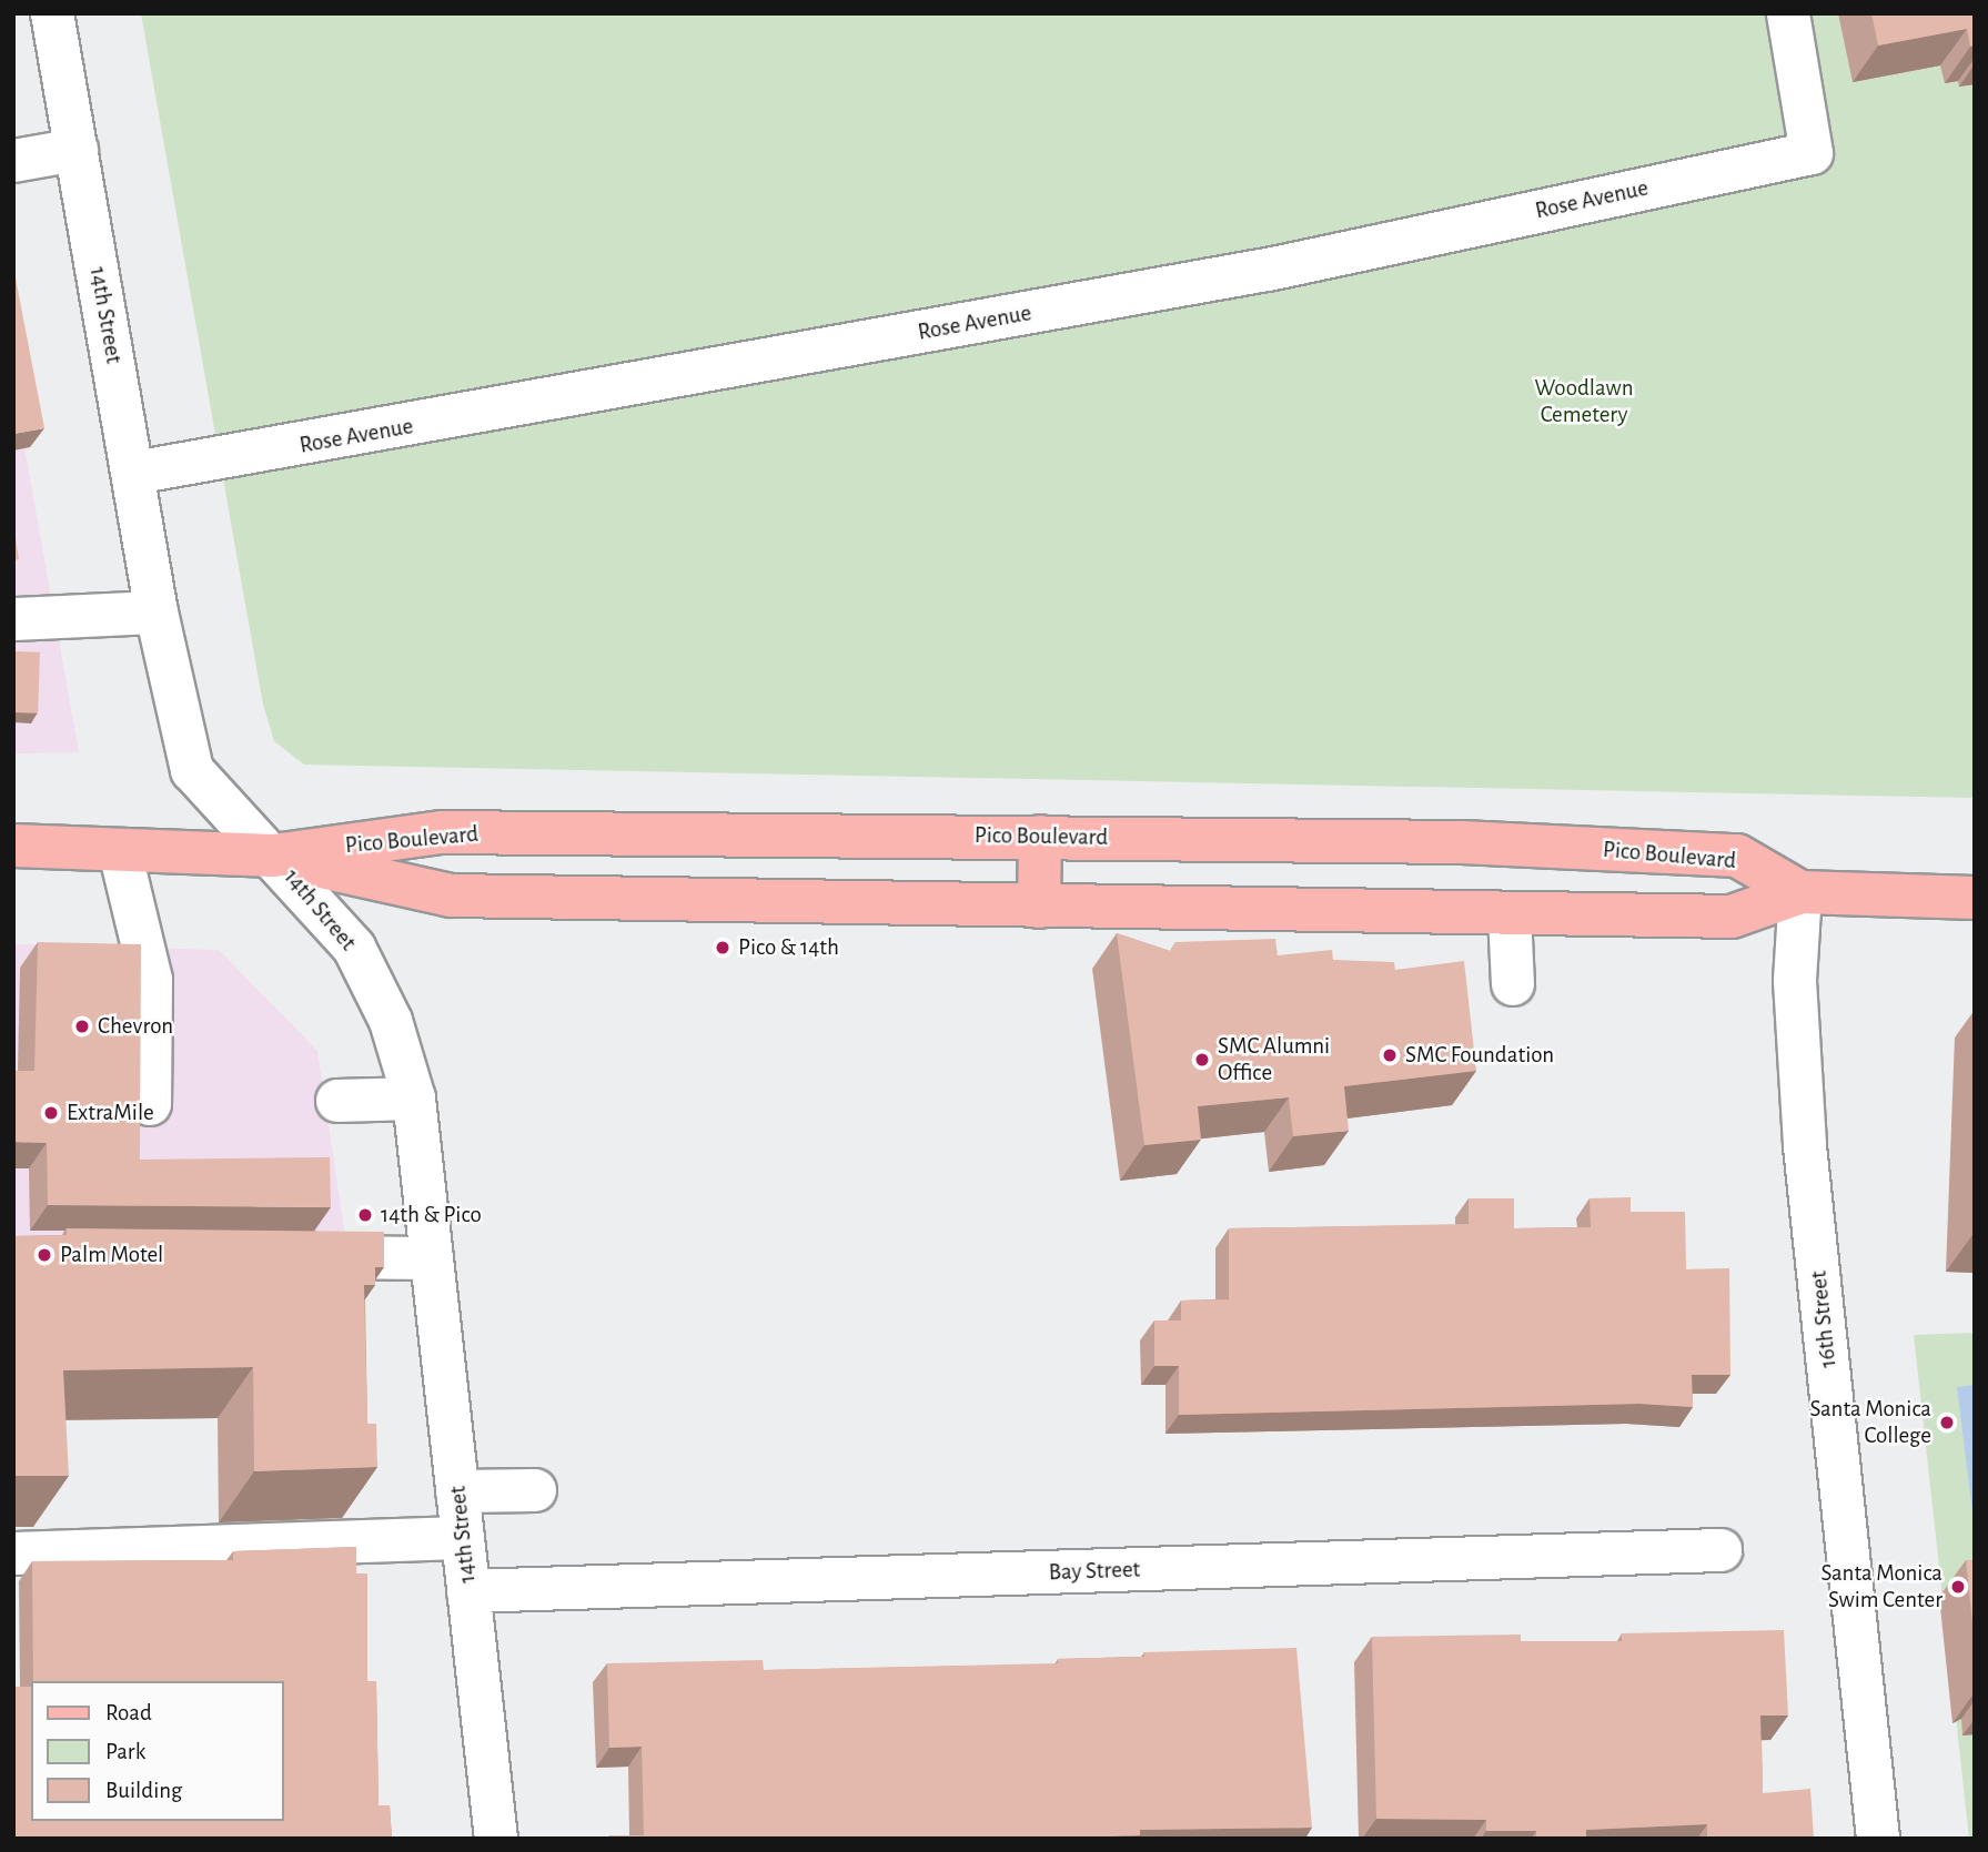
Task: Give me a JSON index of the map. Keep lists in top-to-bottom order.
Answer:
{
  "streets": {
    "main road": ["Pico Boulevard"],
    "street": [
      "Rose Avenue",
      "14th Street",
      "16th Street",
      "Bay Street"
    ]
  },
  "crossings": [
    ["Rose Avenue", "14th Street"],
    ["14th Street", "Pico Boulevard"],
    ["14th Street", "Bay Street"],
    ["Pico Boulevard", "16th Street"]
  ],
  "parks": ["Woodlawn Cemetery"],
  "places": [
    "Pico & 14th",
    "Chevron",
    "SMC Foundation",
    "SMC Alumni Office",
    "ExtraMile",
    "14th & Pico",
    "Palm Motel",
    "Santa Monica College",
    "Santa Monica Swim Center"
  ],
  "legend": ["Road", "Park", "Building"]
}
